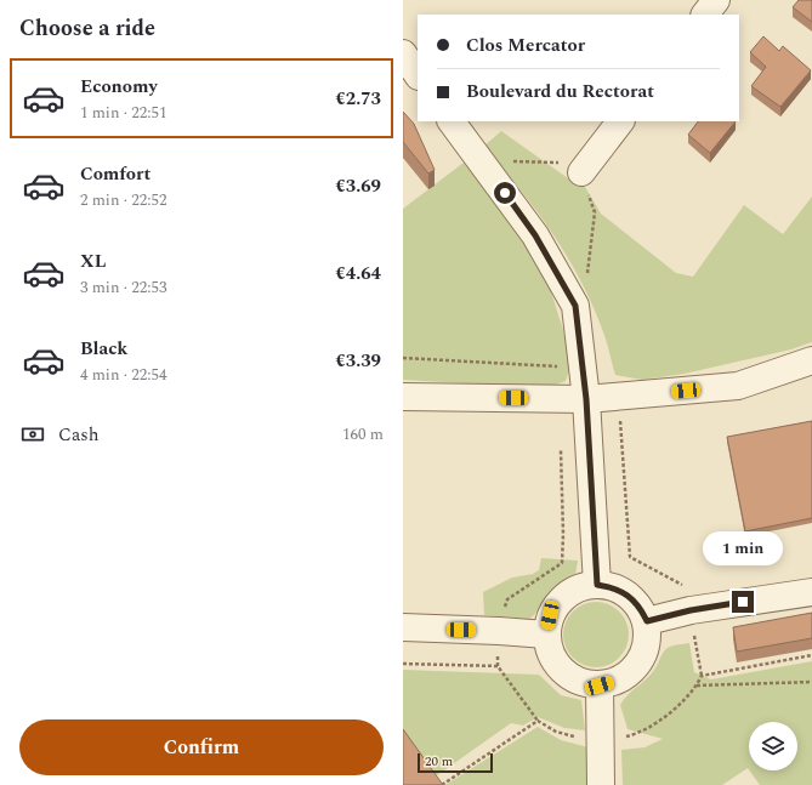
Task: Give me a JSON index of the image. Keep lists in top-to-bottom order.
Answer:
{
  "scale_bar": "20 m",
  "page": {
    "heading": "Choose a ride",
    "banner": ["Clos Mercator", "Boulevard du Rectorat"],
    "list": [
      {
        "name": "Economy",
        "note": "1 min · 22:51",
        "value": "€2.73"
      },
      {
        "name": "Comfort",
        "note": "2 min · 22:52",
        "value": "€3.69"
      },
      {
        "name": "XL",
        "note": "3 min · 22:53",
        "value": "€4.64"
      },
      {
        "name": "Black",
        "note": "4 min · 22:54",
        "value": "€3.39"
      }
    ],
    "pay": ["Cash", "160 m"],
    "bubble": "1 min",
    "buttons": "Confirm",
    "scale": "20 m"
  }
}
